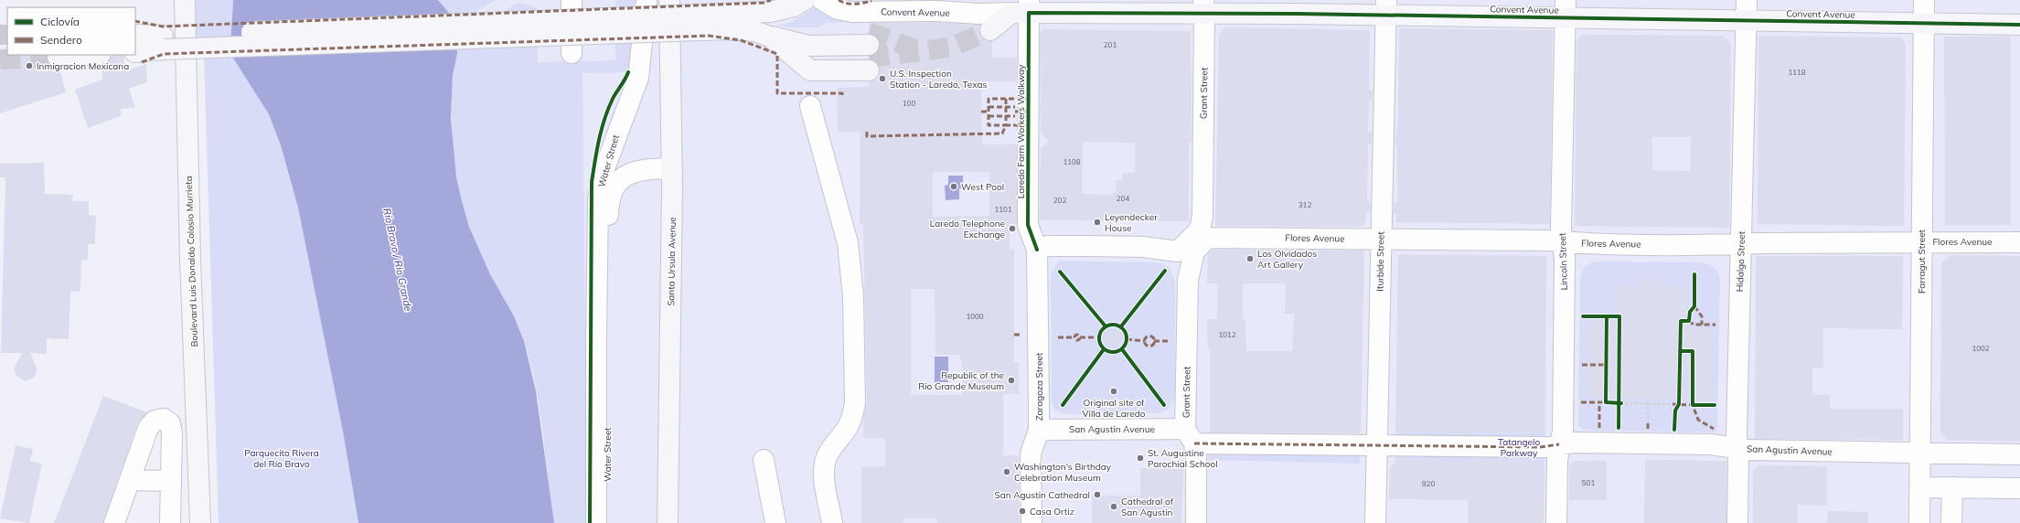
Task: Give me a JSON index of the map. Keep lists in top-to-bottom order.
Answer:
{
  "streets": {
    "main road": ["Convent Avenue", "Boulevard Luis Donaldo Colosio Murrieta", "Santa Ursula Avenue"],
    "street": [
      "Grant Street",
      "Laredo Farm Workers Walkway",
      "Water Street",
      "Flores Avenue",
      "Iturbide Street",
      "Lincoln Street",
      "Hidalgo Street",
      "Farragut Street",
      "Zaragoza Street",
      "San Agustin Avenue"
    ]
  },
  "crossings": [
    ["Convent Avenue", "Grant Street"],
    ["Convent Avenue", "Laredo Farm Workers Walkway"],
    ["Convent Avenue", "Iturbide Street"],
    ["Convent Avenue", "Lincoln Street"],
    ["Convent Avenue", "Hidalgo Street"],
    ["Convent Avenue", "Farragut Street"],
    ["Grant Street", "Flores Avenue"],
    ["Grant Street", "San Agustin Avenue"],
    ["Laredo Farm Workers Walkway", "Zaragoza Street"],
    ["Water Street", "Santa Ursula Avenue"],
    ["Flores Avenue", "Iturbide Street"],
    ["Flores Avenue", "Lincoln Street"],
    ["Flores Avenue", "Hidalgo Street"],
    ["Flores Avenue", "Farragut Street"],
    ["Lincoln Street", "San Agustin Avenue"],
    ["Hidalgo Street", "San Agustin Avenue"],
    ["Farragut Street", "San Agustin Avenue"],
    ["Zaragoza Street", "San Agustin Avenue"]
  ],
  "water": ["Río Bravo / Rio Grande"],
  "parks": ["Tatangelo Parkway", "Parquecito Rivera del Río Bravo"],
  "places": [
    "Inmigracion Mexicana",
    "U.S. Inspection Station - Laredo, Texas",
    "West Pool",
    "Leyendecker House",
    "Laredo Telephone Exchange",
    "Los Olvidados Art Gallery",
    "Republic of the Rio Grande Museum",
    "Original site of Villa de Laredo",
    "St. Augustine Parochial School",
    "Washington's Birthday Celebration Museum",
    "San Agustin Cathedral",
    "Cathedral of San Agustin",
    "Casa Ortiz"
  ],
  "house_numbers": [
    "201",
    "1118",
    "100",
    "1108",
    "204",
    "202",
    "312",
    "1101",
    "1000",
    "1012",
    "1002",
    "501",
    "920"
  ],
  "legend": ["Ciclovía", "Sendero"]
}
